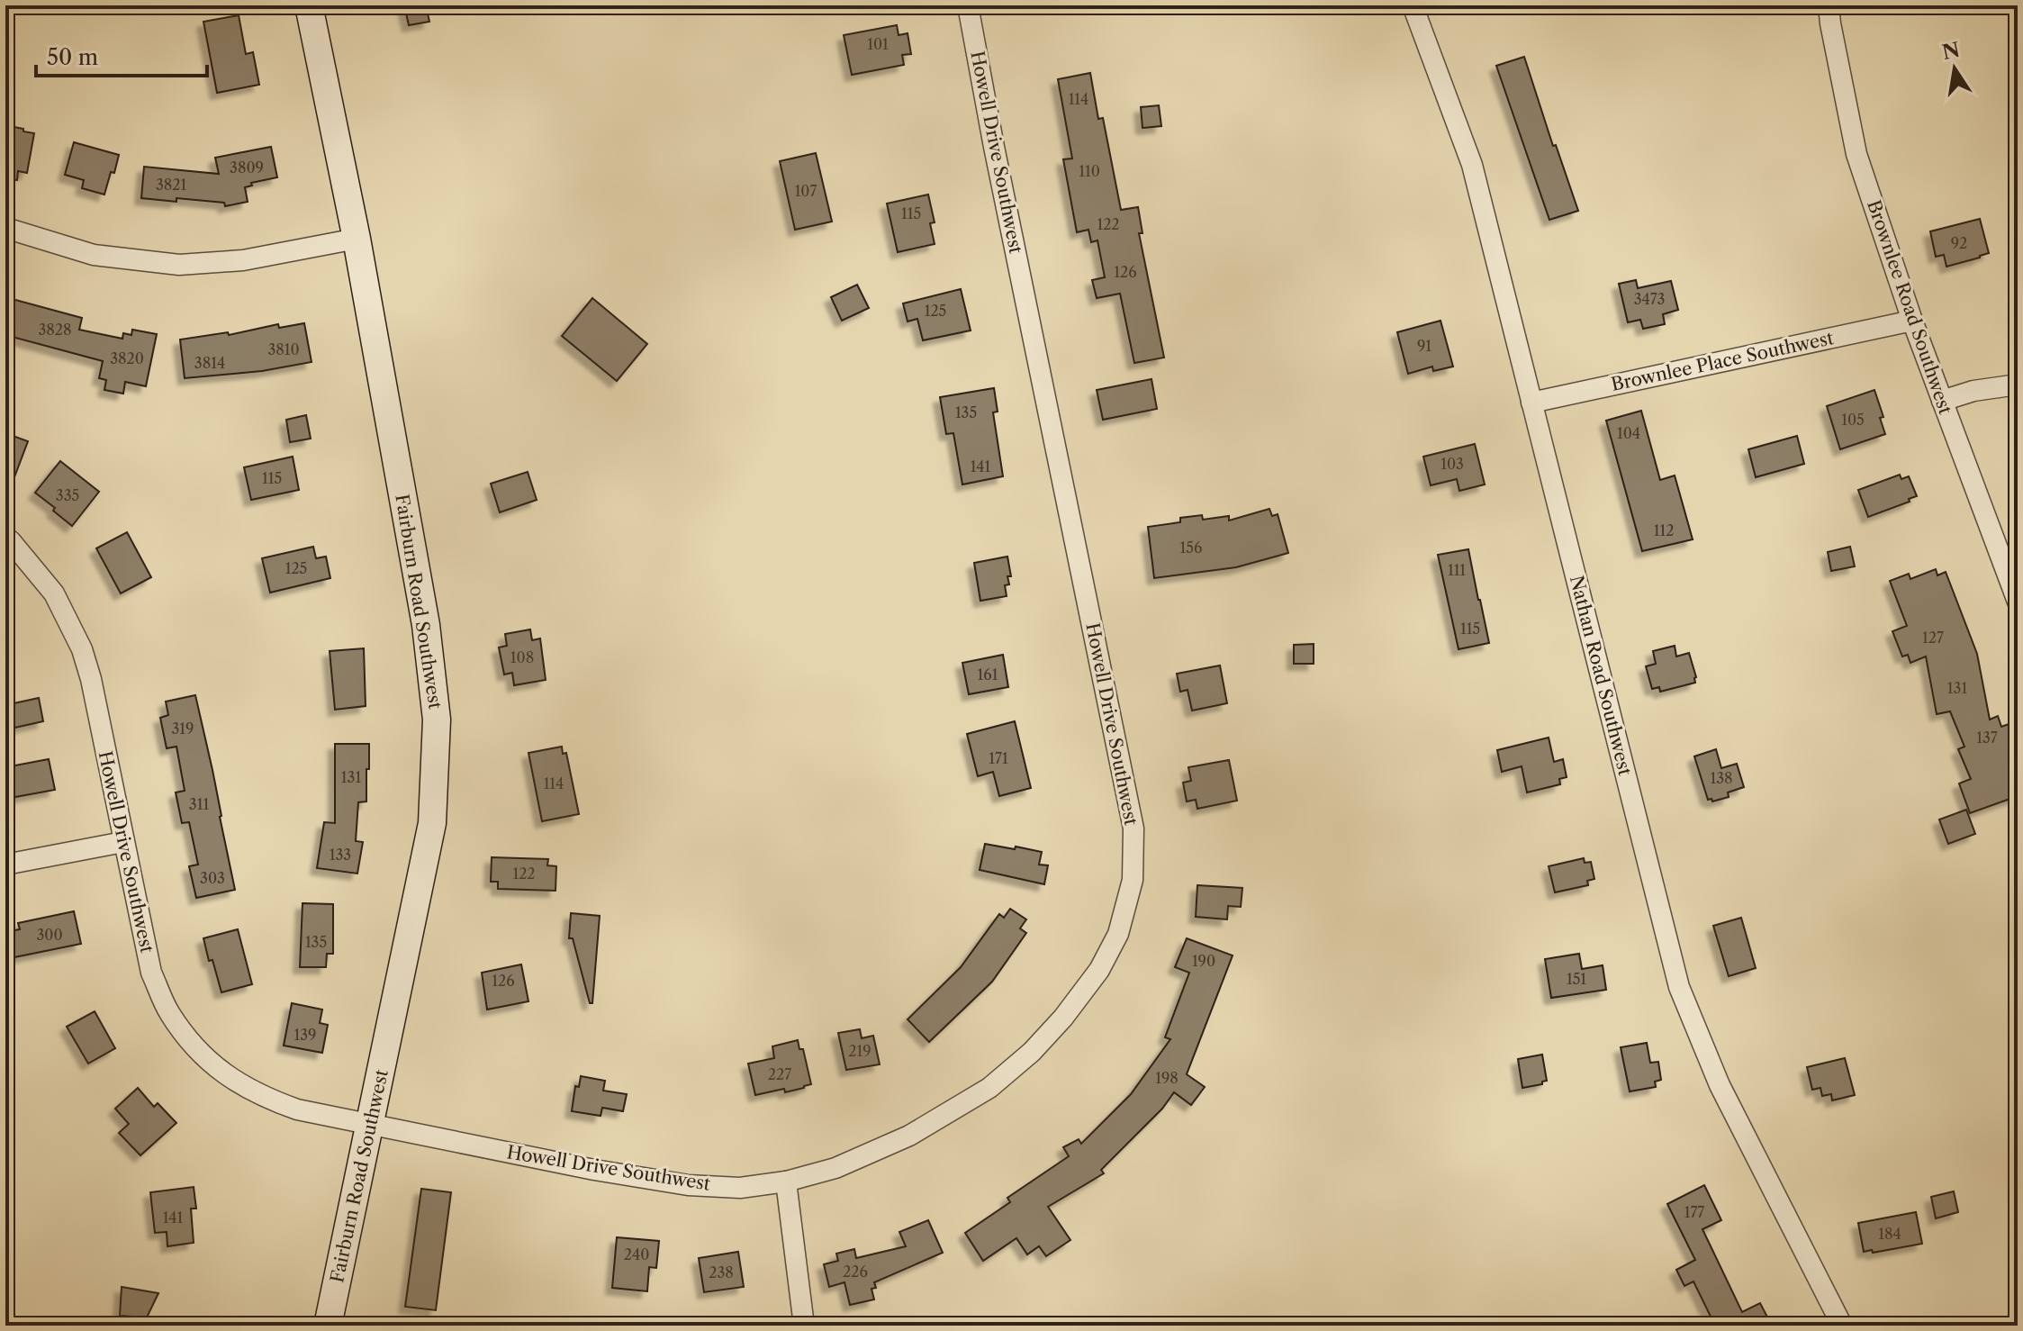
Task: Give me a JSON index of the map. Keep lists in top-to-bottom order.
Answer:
{
  "streets": {
    "street": [
      "Howell Drive Southwest",
      "Brownlee Road Southwest",
      "Brownlee Place Southwest",
      "Fairburn Road Southwest",
      "Nathan Road Southwest"
    ]
  },
  "crossings": [
    ["Howell Drive Southwest", "Fairburn Road Southwest"],
    ["Brownlee Road Southwest", "Brownlee Place Southwest"],
    ["Brownlee Place Southwest", "Nathan Road Southwest"]
  ],
  "house_numbers": [
    "101",
    "114",
    "3809",
    "110",
    "3821",
    "107",
    "115",
    "122",
    "92",
    "126",
    "3473",
    "125",
    "3828",
    "91",
    "3810",
    "3820",
    "3814",
    "135",
    "105",
    "104",
    "103",
    "141",
    "115",
    "335",
    "112",
    "156",
    "125",
    "111",
    "115",
    "127",
    "108",
    "161",
    "131",
    "319",
    "137",
    "171",
    "131",
    "138",
    "114",
    "311",
    "133",
    "122",
    "303",
    "300",
    "135",
    "190",
    "151",
    "126",
    "139",
    "219",
    "227",
    "198",
    "177",
    "141",
    "184",
    "240",
    "226",
    "238"
  ],
  "scale_bar": "50 m",
  "north": "top"
}
